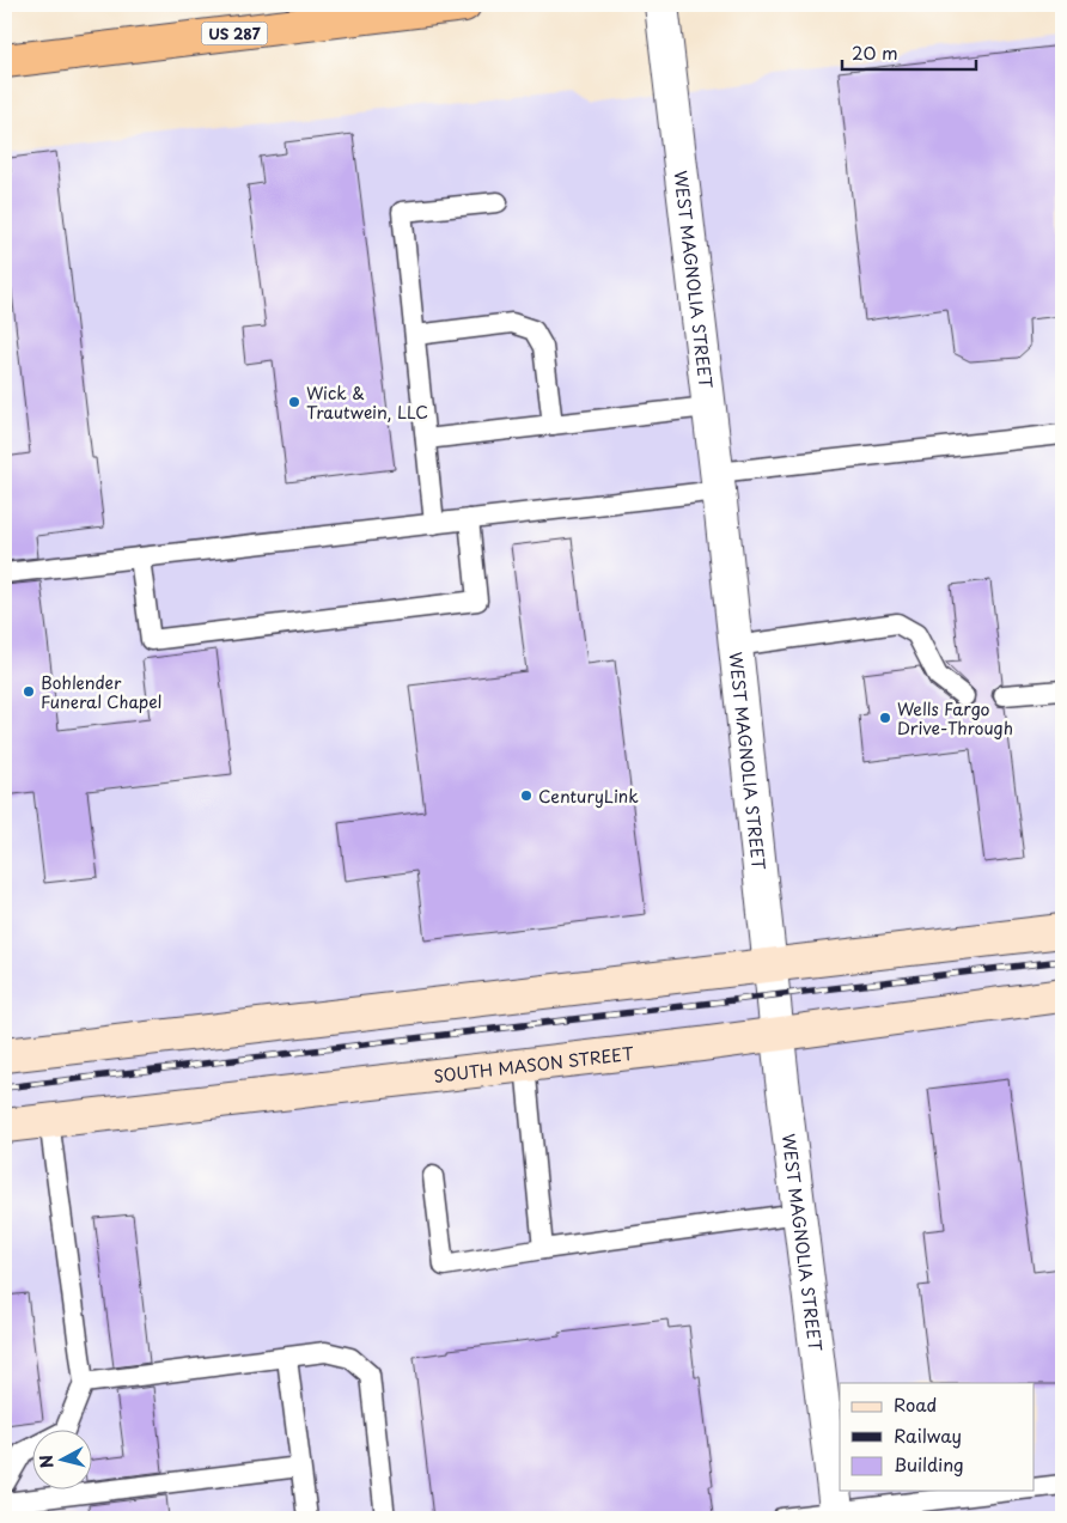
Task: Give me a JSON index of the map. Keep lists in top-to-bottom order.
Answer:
{
  "streets": {
    "highway": ["US 287"],
    "street": ["WEST MAGNOLIA STREET", "SOUTH MASON STREET"]
  },
  "crossings": [
    ["WEST MAGNOLIA STREET", "SOUTH MASON STREET"]
  ],
  "places": [
    "Wick & Trautwein, LLC",
    "Bohlender Funeral Chapel",
    "Wells Fargo Drive-Through",
    "CenturyLink"
  ],
  "legend": ["Road", "Railway", "Building"],
  "scale_bar": "20 m",
  "north": "left"
}
